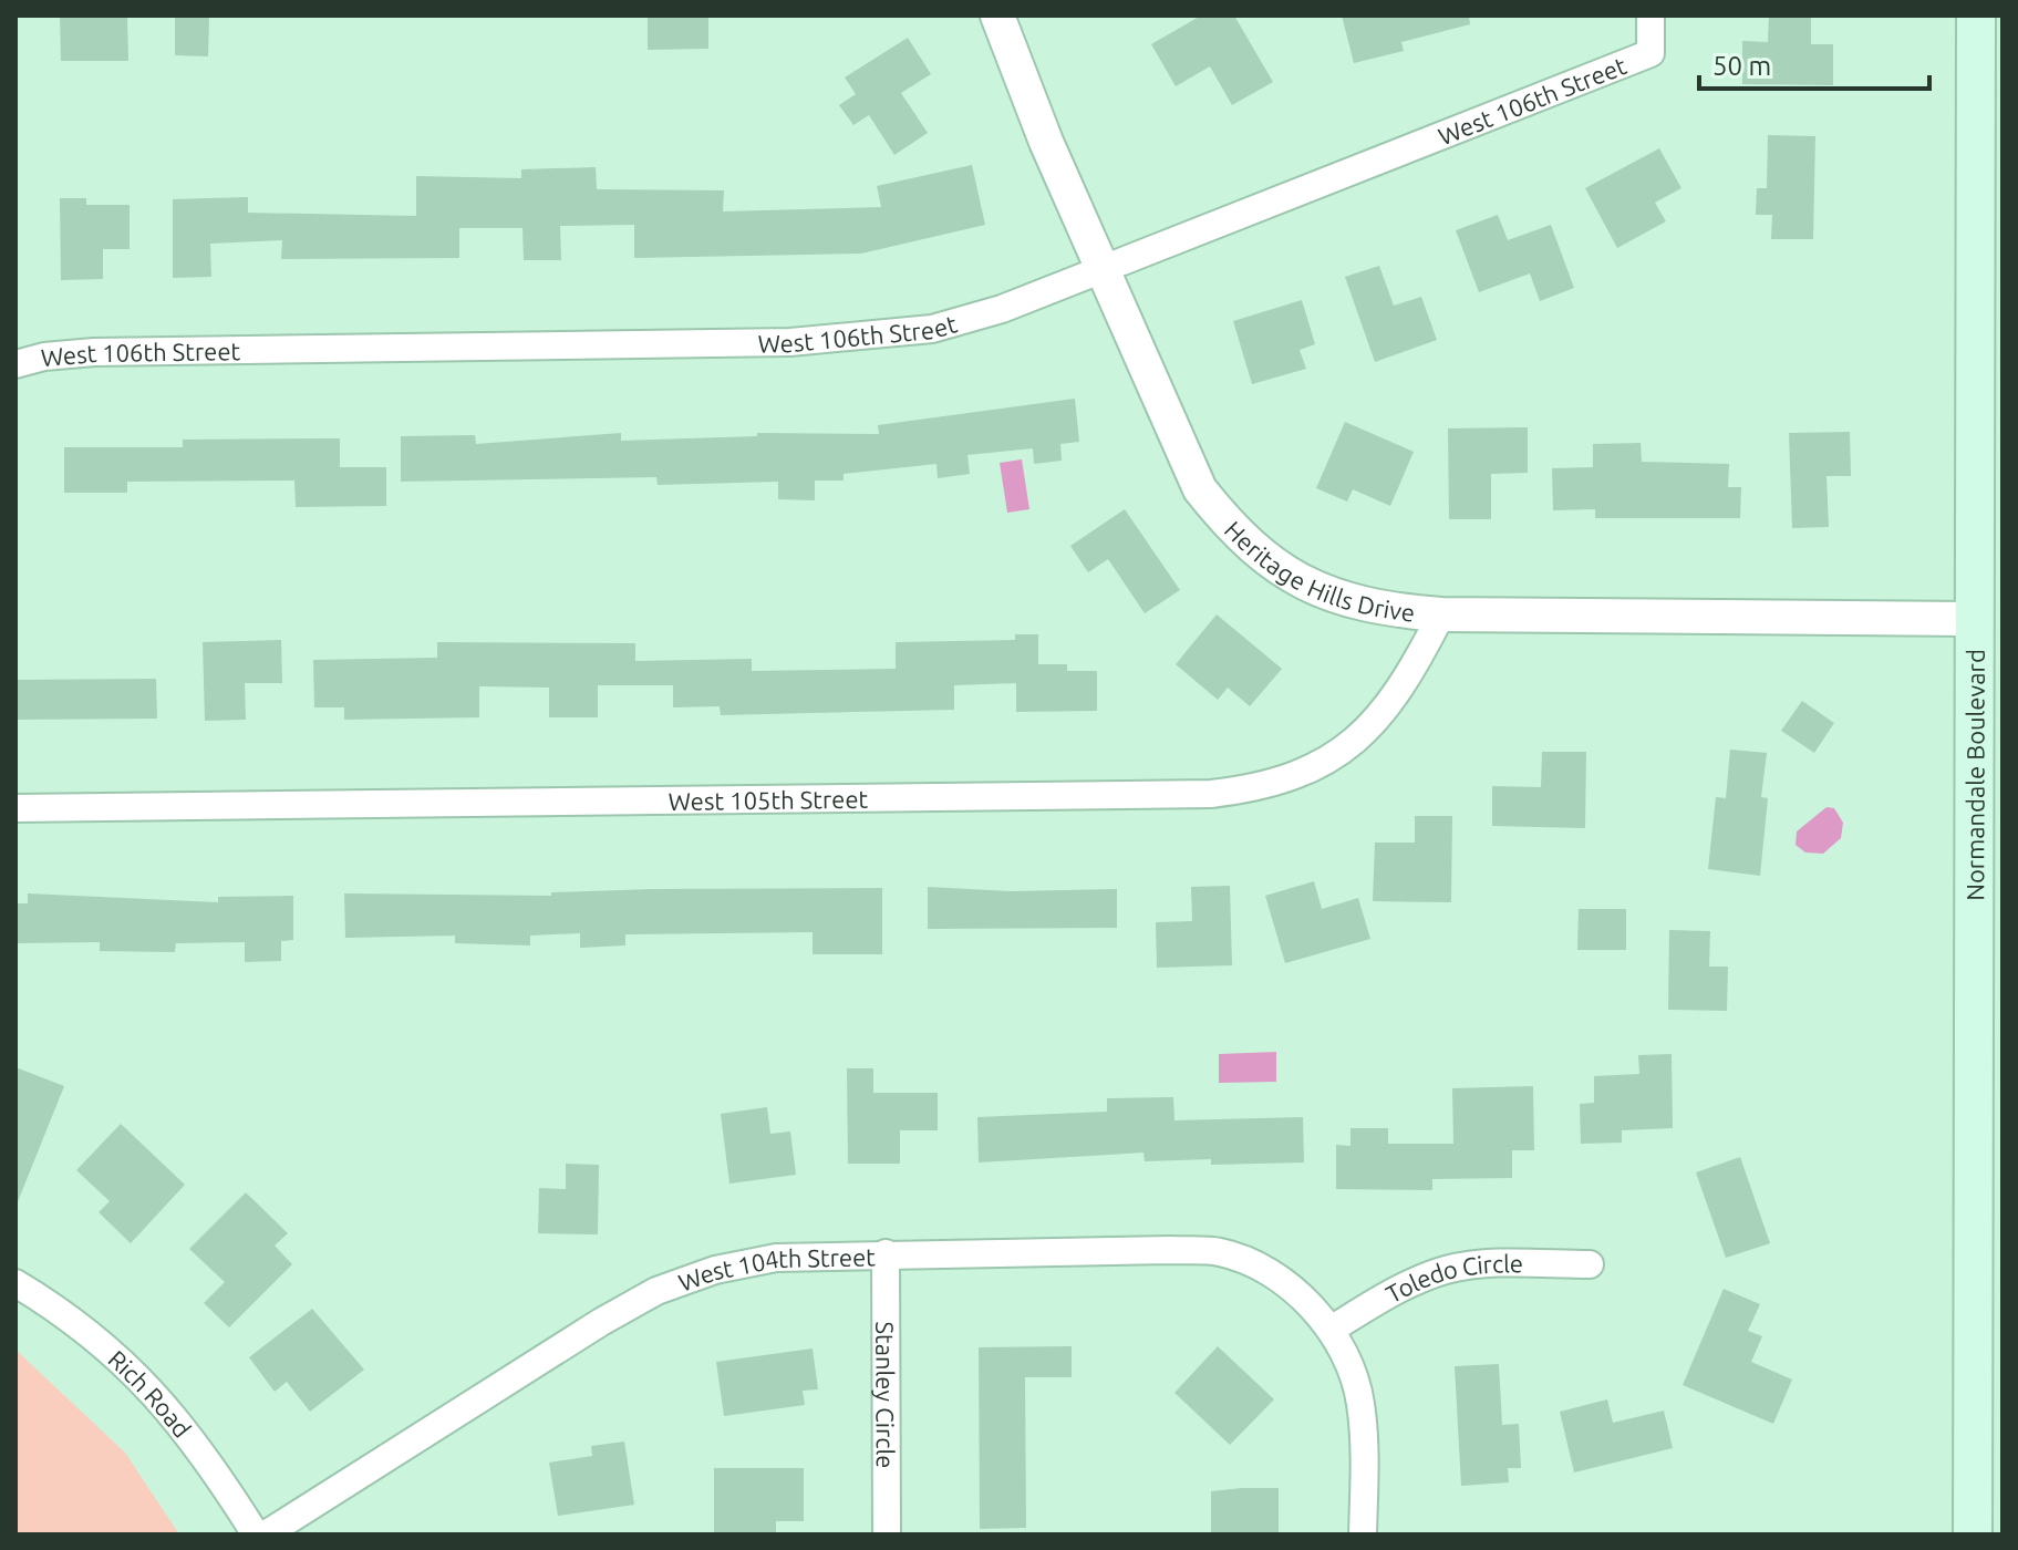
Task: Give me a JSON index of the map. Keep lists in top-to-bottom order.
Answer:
{
  "streets": {
    "main road": ["Normandale Boulevard"],
    "street": [
      "West 106th Street",
      "Heritage Hills Drive",
      "West 105th Street",
      "West 104th Street",
      "Toledo Circle",
      "Rich Road",
      "Stanley Circle"
    ]
  },
  "crossings": [
    ["West 106th Street", "Heritage Hills Drive"],
    ["Heritage Hills Drive", "Normandale Boulevard"],
    ["Heritage Hills Drive", "West 105th Street"],
    ["West 104th Street", "Toledo Circle"],
    ["West 104th Street", "Stanley Circle"]
  ],
  "scale_bar": "50 m"
}
